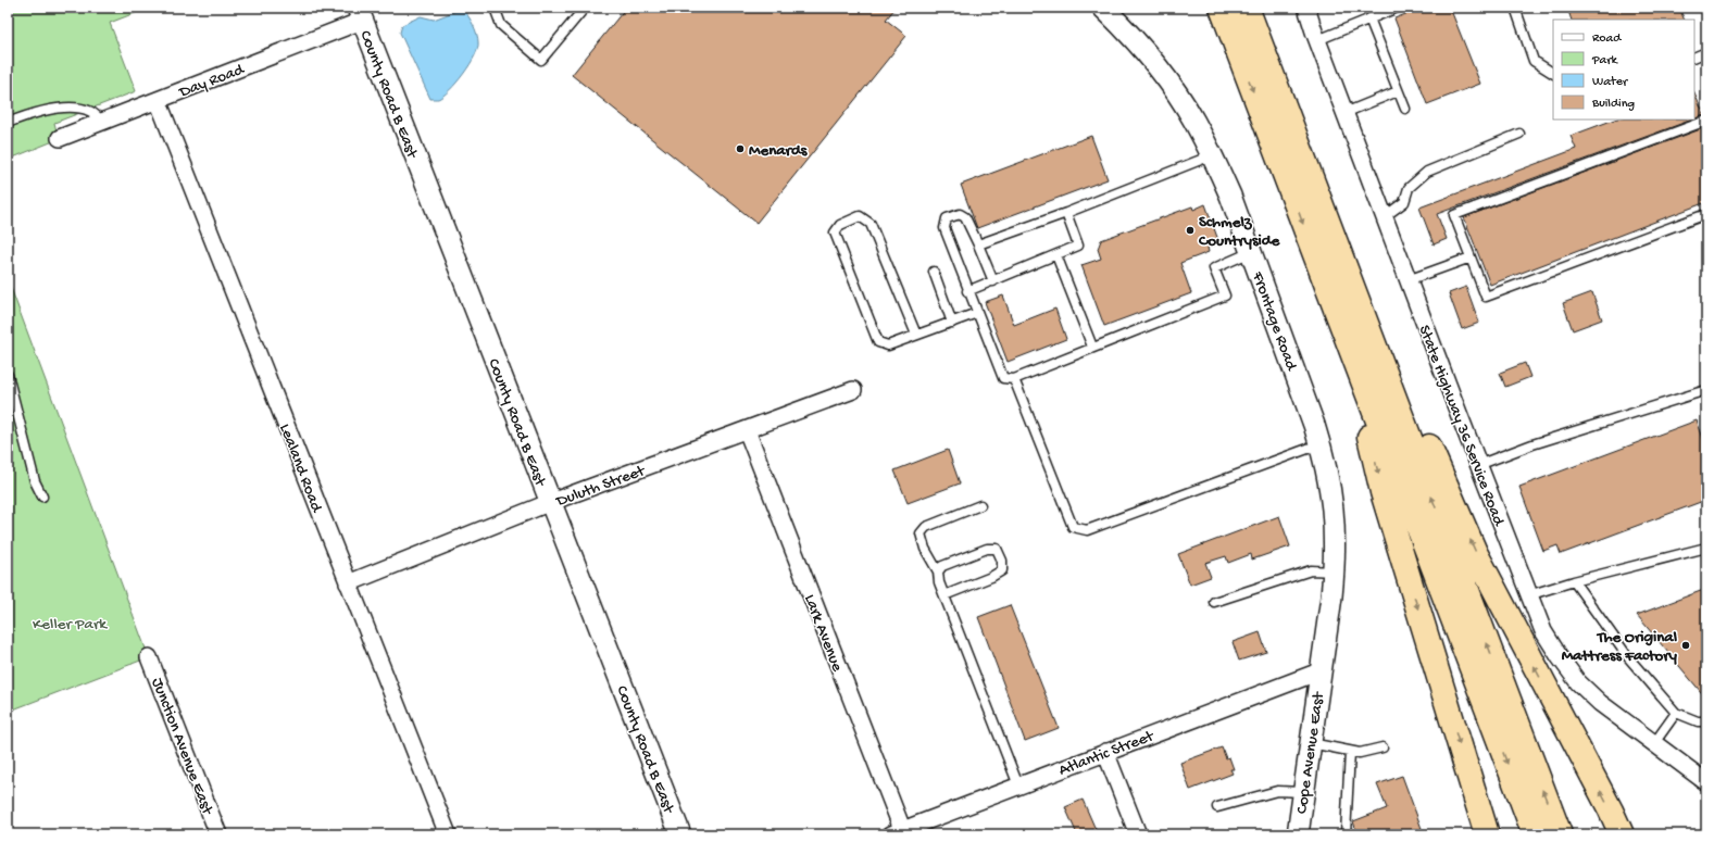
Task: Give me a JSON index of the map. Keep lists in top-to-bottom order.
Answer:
{
  "streets": {
    "street": [
      "Day Road",
      "County Road B East",
      "Frontage Road",
      "State Highway 36 Service Road",
      "Lealand Road",
      "Duluth Street",
      "Lark Avenue",
      "Junction Avenue East",
      "Atlantic Street",
      "Cope Avenue East"
    ]
  },
  "crossings": [
    ["Day Road", "County Road B East"],
    ["Day Road", "Lealand Road"],
    ["County Road B East", "Duluth Street"],
    ["Frontage Road", "Atlantic Street"],
    ["Frontage Road", "Cope Avenue East"],
    ["Lealand Road", "Duluth Street"],
    ["Duluth Street", "Lark Avenue"],
    ["Lark Avenue", "Atlantic Street"],
    ["Atlantic Street", "Cope Avenue East"]
  ],
  "parks": ["Keller Park"],
  "places": ["Menards", "Schmelz Countryside", "The Original Mattress Factory"],
  "legend": [
    "Road",
    "Park",
    "Water",
    "Building"
  ]
}
